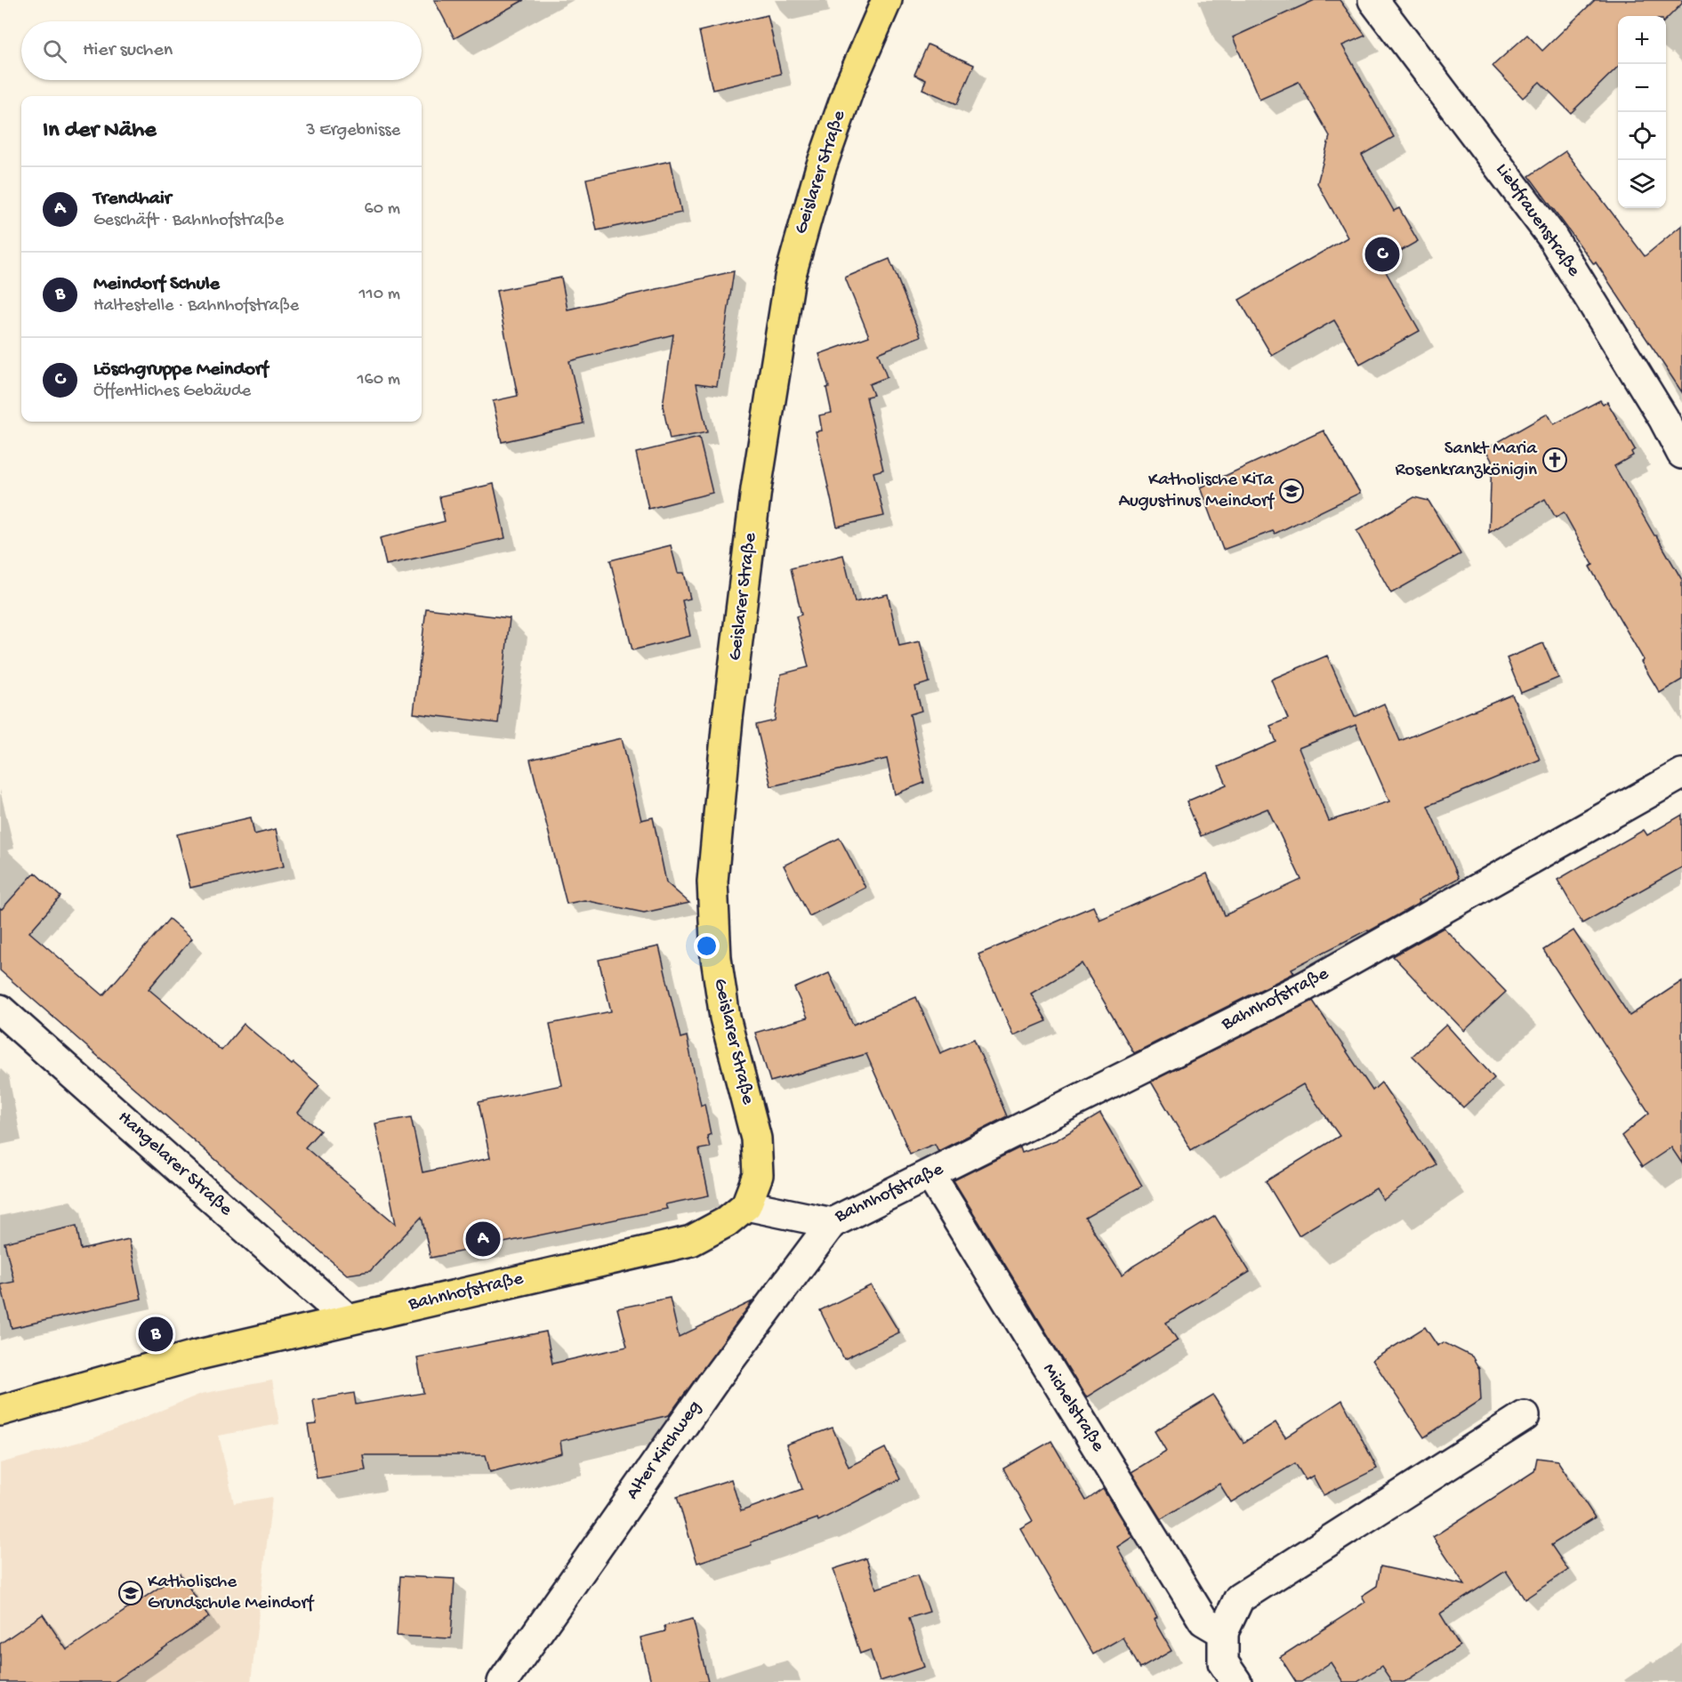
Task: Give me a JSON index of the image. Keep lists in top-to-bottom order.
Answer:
{
  "streets": {
    "main road": ["Geislarer Straße", "Bahnhofstraße"],
    "street": [
      "Liebfrauenstraße",
      "Hangelarer Straße",
      "Michelstraße",
      "Alter Kirchweg"
    ]
  },
  "crossings": [
    ["Geislarer Straße", "Bahnhofstraße"],
    ["Bahnhofstraße", "Hangelarer Straße"],
    ["Bahnhofstraße", "Michelstraße"],
    ["Bahnhofstraße", "Alter Kirchweg"]
  ],
  "places": {
    "church": ["Sankt Maria Rosenkranzkönigin"],
    "school or university": ["Katholische KiTa Augustinus Meindorf", "Katholische Grundschule Meindorf"]
  },
  "page": {
    "map_buttons": ["+", "−"],
    "search": "Hier suchen",
    "heading": ["In der Nähe", "3 Ergebnisse"],
    "list": [
      {
        "mark": "A",
        "name": "Trendhair",
        "note": "Geschäft · Bahnhofstraße",
        "value": "60 m"
      },
      {
        "mark": "B",
        "name": "Meindorf Schule",
        "note": "Haltestelle · Bahnhofstraße",
        "value": "110 m"
      },
      {
        "mark": "C",
        "name": "Löschgruppe Meindorf",
        "note": "Öffentliches Gebäude",
        "value": "160 m"
      }
    ],
    "pins": ["C", "A", "B"]
  }
}
